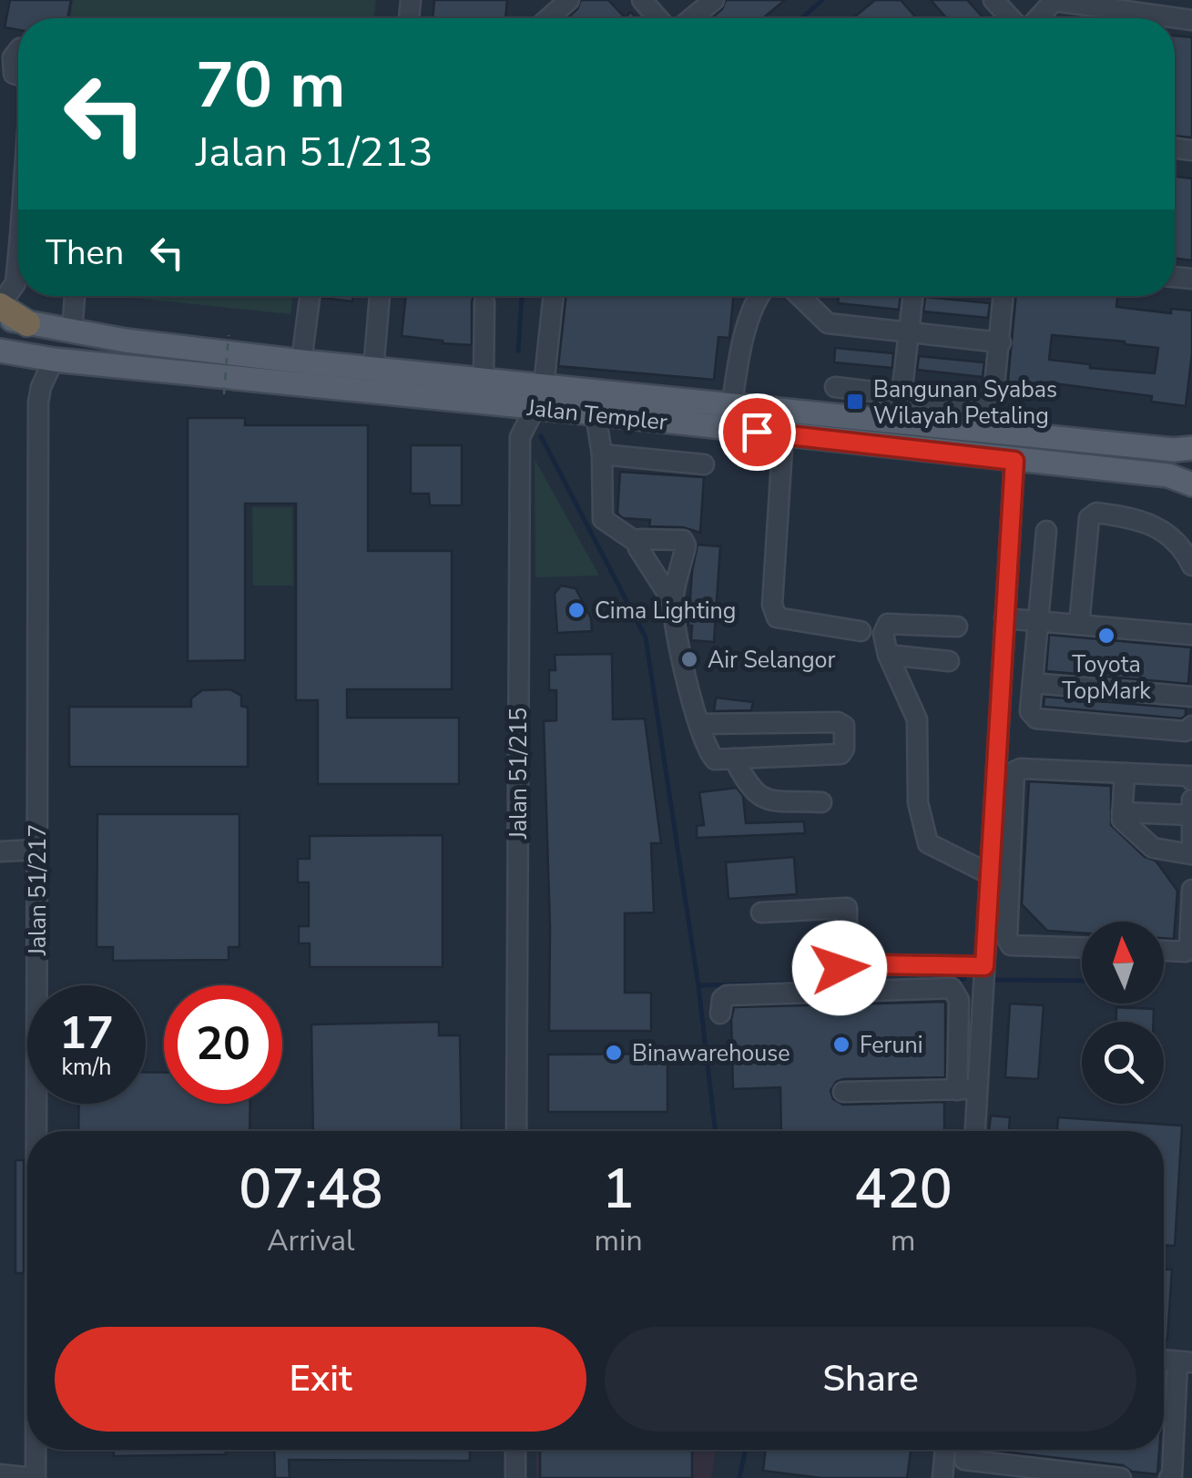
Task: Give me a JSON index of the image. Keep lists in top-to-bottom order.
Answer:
{
  "streets": {
    "main road": ["Jalan Templer"],
    "street": ["Jalan 51/215", "Jalan 51/217"]
  },
  "crossings": [
    ["Jalan Templer", "Jalan 51/215"],
    ["Jalan Templer", "Jalan 51/217"]
  ],
  "places": {
    "transit": ["Bangunan Syabas Wilayah Petaling"],
    "other": [
      "Cima Lighting",
      "Toyota TopMark",
      "Air Selangor",
      "Feruni",
      "Binawarehouse"
    ]
  },
  "north": "top",
  "page": {
    "turn": ["70 m", "Jalan 51/213"],
    "then": "Then",
    "speed": "17 km/h",
    "limit": "20",
    "eta": [
      "07:48",
      "Arrival",
      "1",
      "min",
      "420",
      "m"
    ],
    "buttons": ["Exit", "Share"]
  }
}
